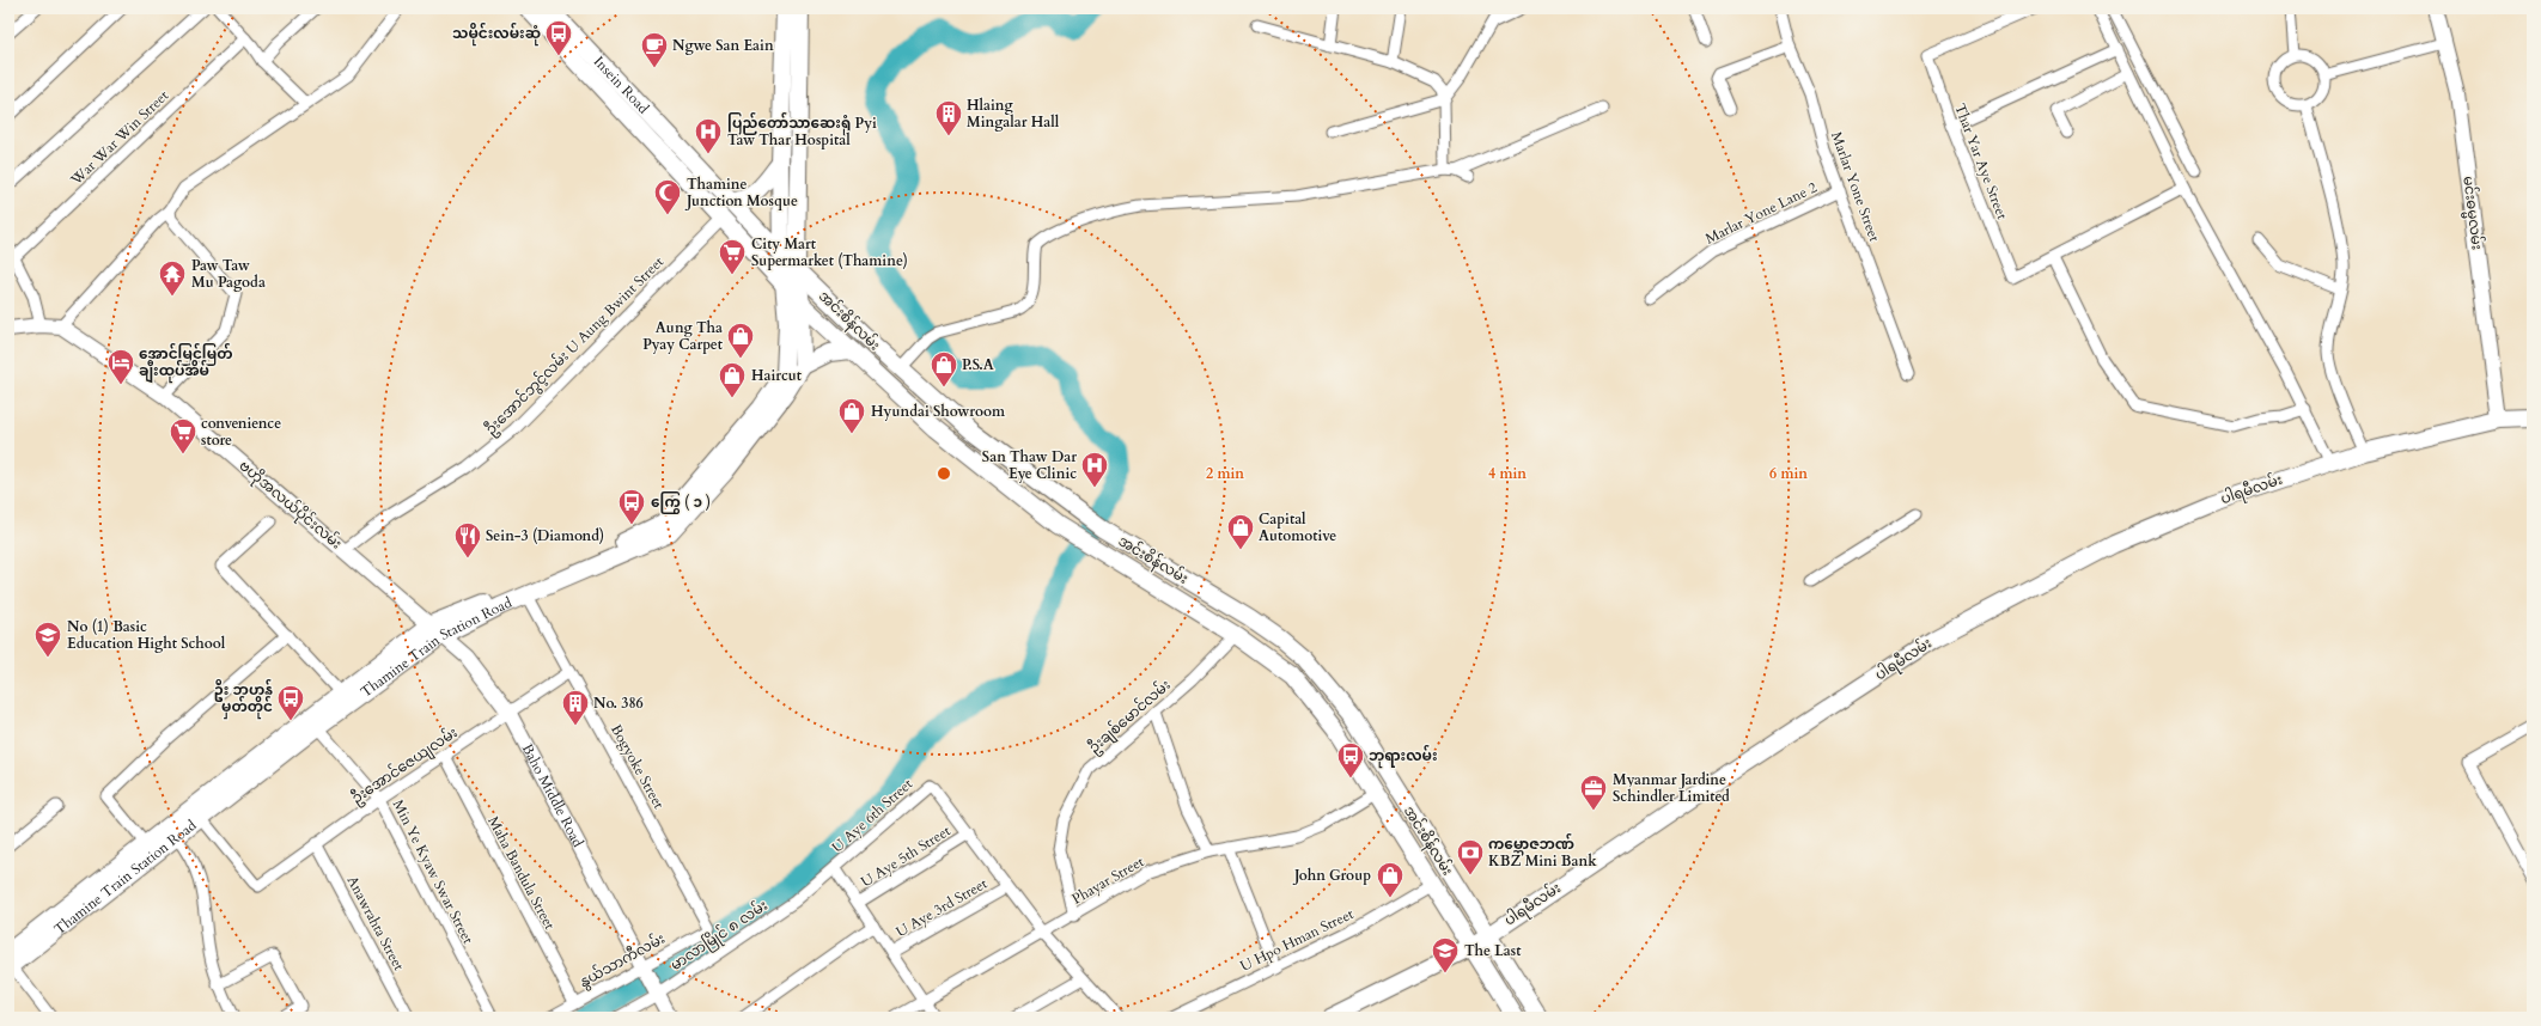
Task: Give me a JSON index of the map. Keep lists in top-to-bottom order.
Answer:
{
  "streets": {
    "main road": [
      "Insein Road",
      "အင်းစိန်လမ်း",
      "ပါရမီလမ်း",
      "Thamine Train Station Road"
    ],
    "street": [
      "War War Win Street",
      "Thar Yar Aye Street",
      "Marlar Yone Street",
      "Marlar Yone Lane 2",
      "မင်းဓမ္မလမ်း",
      "ဦးအောင်ဘွင့်လမ်း U Aung Bwint Street",
      "ဗဟိုအလယ်ပိုင်းလမ်း",
      "ဦးချစ်မောင်လမ်း",
      "ဦးအောင်ဇေယျလမ်း",
      "Bogyoke Street",
      "Baho Middle Road",
      "U Aye 6th Street",
      "U Aye 5th Street",
      "Min Ye Kyaw Swar Street",
      "Maha Bandula Street",
      "Phayar Street",
      "U Aye 3rd Street",
      "Anawrahta Street",
      "မာလာမြိုင် ၈ လမ်း",
      "U Hpo Hman Street",
      "နွယ်သာကီလမ်း"
    ]
  },
  "crossings": [
    ["Insein Road", "အင်းစိန်လမ်း"],
    ["Marlar Yone Street", "Marlar Yone Lane 2"],
    ["မင်းဓမ္မလမ်း", "ပါရမီလမ်း"],
    ["အင်းစိန်လမ်း", "ပါရမီလမ်း"],
    ["အင်းစိန်လမ်း", "Thamine Train Station Road"],
    ["အင်းစိန်လမ်း", "ဦးချစ်မောင်လမ်း"],
    ["အင်းစိန်လမ်း", "Phayar Street"],
    ["အင်းစိန်လမ်း", "U Hpo Hman Street"],
    ["ဦးအောင်ဘွင့်လမ်း U Aung Bwint Street", "ဗဟိုအလယ်ပိုင်းလမ်း"],
    ["ဗဟိုအလယ်ပိုင်းလမ်း", "Thamine Train Station Road"],
    ["ဗဟိုအလယ်ပိုင်းလမ်း", "Baho Middle Road"],
    ["Thamine Train Station Road", "ဦးအောင်ဇေယျလမ်း"],
    ["Thamine Train Station Road", "Bogyoke Street"],
    ["Thamine Train Station Road", "Baho Middle Road"],
    ["Thamine Train Station Road", "Min Ye Kyaw Swar Street"],
    ["ဦးချစ်မောင်လမ်း", "Phayar Street"],
    ["ဦးအောင်ဇေယျလမ်း", "Bogyoke Street"],
    ["ဦးအောင်ဇေယျလမ်း", "Baho Middle Road"],
    ["ဦးအောင်ဇေယျလမ်း", "Min Ye Kyaw Swar Street"],
    ["ဦးအောင်ဇေယျလမ်း", "Maha Bandula Street"],
    ["ဦးအောင်ဇေယျလမ်း", "Anawrahta Street"],
    ["Bogyoke Street", "နွယ်သာကီလမ်း"],
    ["Baho Middle Road", "မာလာမြိုင် ၈ လမ်း"],
    ["Baho Middle Road", "နွယ်သာကီလမ်း"],
    ["U Aye 6th Street", "U Aye 5th Street"],
    ["U Aye 6th Street", "မာလာမြိုင် ၈ လမ်း"],
    ["Maha Bandula Street", "နွယ်သာကီလမ်း"]
  ],
  "places": {
    "bus stop": [
      "သမိုင်းလမ်းဆုံ",
      "ကြွေ ( ၁ )",
      "ဦး ဘဟန် မှတ်တိုင်",
      "ဘုရားလမ်း"
    ],
    "cafe": ["Ngwe San Eain"],
    "building": ["Hlaing Mingalar Hall", "No. 386"],
    "hospital": ["ပြည်တော်သာဆေးရုံ Pyi Taw Thar Hospital", "San Thaw Dar Eye Clinic"],
    "mosque": ["Thamine Junction Mosque"],
    "supermarket": ["City Mart Supermarket (Thamine)", "convenience store"],
    "temple": ["Paw Taw Mu Pagoda"],
    "shop": [
      "Aung Tha Pyay Carpet",
      "P.S.A",
      "Haircut",
      "Hyundai Showroom",
      "Capital Automotive",
      "John Group"
    ],
    "hotel": ["အောင်မြင့်မြတ် ချီးထုပ်အိမ်"],
    "restaurant": ["Sein-3 (Diamond)"],
    "school or university": ["No (1) Basic Education Hight School", "The Last"],
    "office": ["Myanmar Jardine Schindler Limited"],
    "bank": ["ကမ္ဘောဇဘဏ် KBZ Mini Bank"]
  },
  "rings": ["2 min", "4 min", "6 min"]
}
